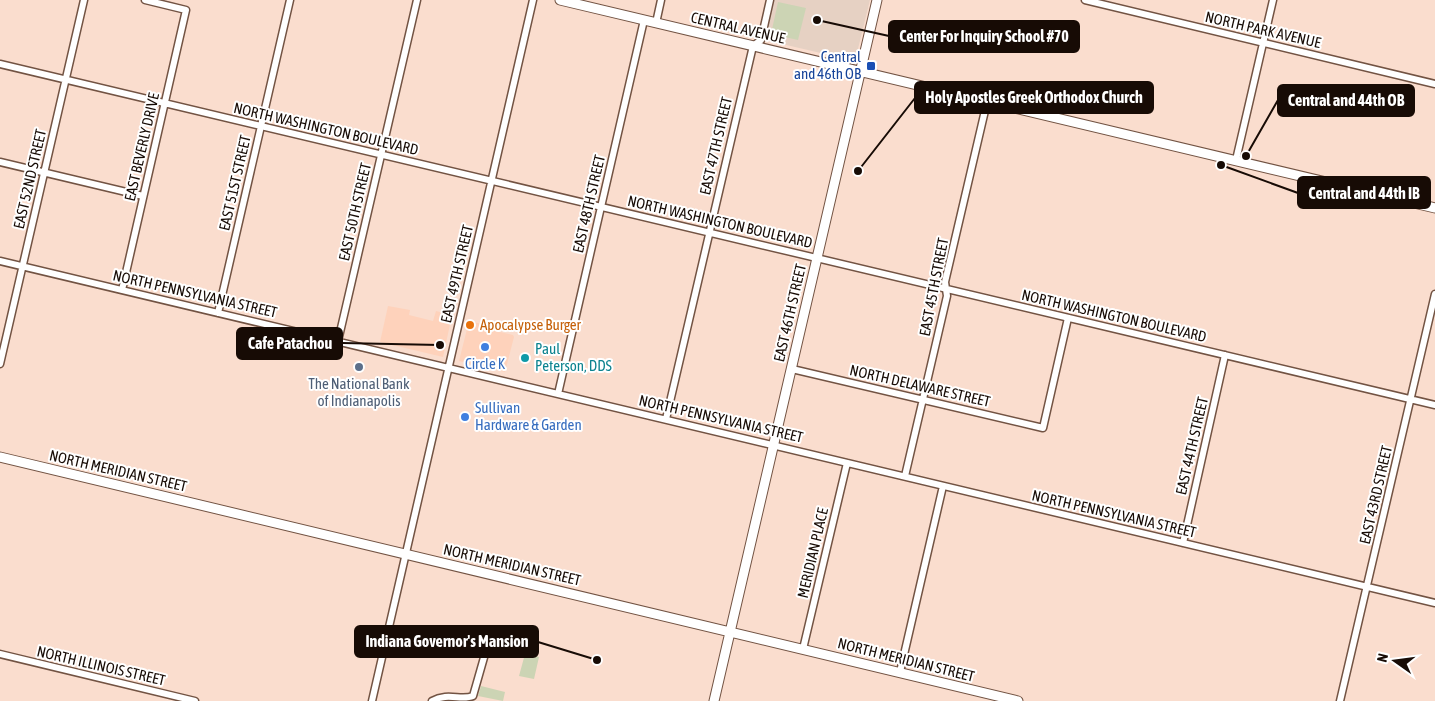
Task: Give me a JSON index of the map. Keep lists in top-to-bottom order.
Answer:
{
  "streets": {
    "main road": ["CENTRAL AVENUE", "EAST 46TH STREET", "NORTH MERIDIAN STREET"],
    "street": [
      "NORTH PARK AVENUE",
      "NORTH WASHINGTON BOULEVARD",
      "EAST 47TH STREET",
      "EAST BEVERLY DRIVE",
      "EAST 52ND STREET",
      "EAST 51ST STREET",
      "EAST 48TH STREET",
      "EAST 50TH STREET",
      "EAST 49TH STREET",
      "EAST 45TH STREET",
      "NORTH PENNSYLVANIA STREET",
      "NORTH DELAWARE STREET",
      "EAST 44TH STREET",
      "EAST 43RD STREET",
      "MERIDIAN PLACE",
      "NORTH ILLINOIS STREET"
    ]
  },
  "crossings": [
    ["CENTRAL AVENUE", "EAST 47TH STREET"],
    ["CENTRAL AVENUE", "EAST 48TH STREET"],
    ["CENTRAL AVENUE", "EAST 45TH STREET"],
    ["CENTRAL AVENUE", "EAST 46TH STREET"],
    ["NORTH WASHINGTON BOULEVARD", "EAST 47TH STREET"],
    ["NORTH WASHINGTON BOULEVARD", "EAST BEVERLY DRIVE"],
    ["NORTH WASHINGTON BOULEVARD", "EAST 52ND STREET"],
    ["NORTH WASHINGTON BOULEVARD", "EAST 51ST STREET"],
    ["NORTH WASHINGTON BOULEVARD", "EAST 48TH STREET"],
    ["NORTH WASHINGTON BOULEVARD", "EAST 50TH STREET"],
    ["NORTH WASHINGTON BOULEVARD", "EAST 49TH STREET"],
    ["NORTH WASHINGTON BOULEVARD", "EAST 45TH STREET"],
    ["NORTH WASHINGTON BOULEVARD", "EAST 46TH STREET"],
    ["NORTH WASHINGTON BOULEVARD", "NORTH DELAWARE STREET"],
    ["NORTH WASHINGTON BOULEVARD", "EAST 44TH STREET"],
    ["NORTH WASHINGTON BOULEVARD", "EAST 43RD STREET"],
    ["EAST 47TH STREET", "NORTH PENNSYLVANIA STREET"],
    ["EAST BEVERLY DRIVE", "NORTH PENNSYLVANIA STREET"],
    ["EAST 52ND STREET", "NORTH PENNSYLVANIA STREET"],
    ["EAST 51ST STREET", "NORTH PENNSYLVANIA STREET"],
    ["EAST 48TH STREET", "NORTH PENNSYLVANIA STREET"],
    ["EAST 50TH STREET", "NORTH PENNSYLVANIA STREET"],
    ["EAST 49TH STREET", "NORTH PENNSYLVANIA STREET"],
    ["EAST 49TH STREET", "NORTH MERIDIAN STREET"],
    ["EAST 45TH STREET", "NORTH PENNSYLVANIA STREET"],
    ["EAST 45TH STREET", "NORTH DELAWARE STREET"],
    ["NORTH PENNSYLVANIA STREET", "EAST 46TH STREET"],
    ["NORTH PENNSYLVANIA STREET", "EAST 44TH STREET"],
    ["NORTH PENNSYLVANIA STREET", "EAST 43RD STREET"],
    ["NORTH PENNSYLVANIA STREET", "MERIDIAN PLACE"],
    ["EAST 46TH STREET", "NORTH DELAWARE STREET"],
    ["EAST 46TH STREET", "NORTH MERIDIAN STREET"],
    ["NORTH MERIDIAN STREET", "MERIDIAN PLACE"]
  ],
  "places": {
    "other": [
      "Center For Inquiry School #70",
      "Central and 44th OB",
      "Central and 44th IB",
      "Holy Apostles Greek Orthodox Church",
      "Apocalypse Burger",
      "Cafe Patachou",
      "Circle K",
      "Paul Peterson, DDS",
      "The National Bank of Indianapolis",
      "Sullivan Hardware & Garden",
      "Indiana Governor's Mansion"
    ],
    "transit": ["Central and 46th OB"]
  },
  "north": "left"
}
